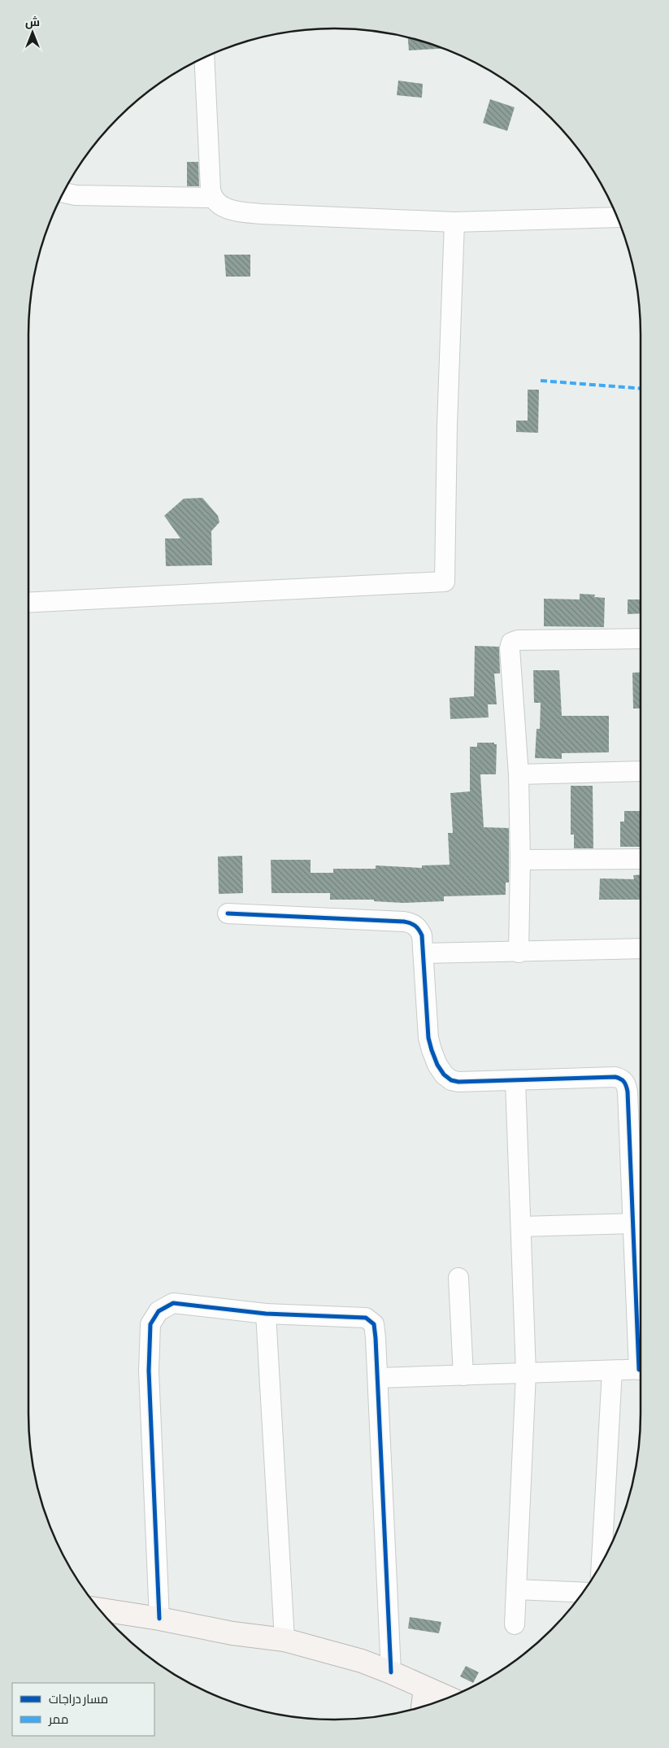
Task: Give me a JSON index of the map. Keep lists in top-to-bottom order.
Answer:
{
  "legend": ["مسار دراجات", "ممر"],
  "north": "top"
}
